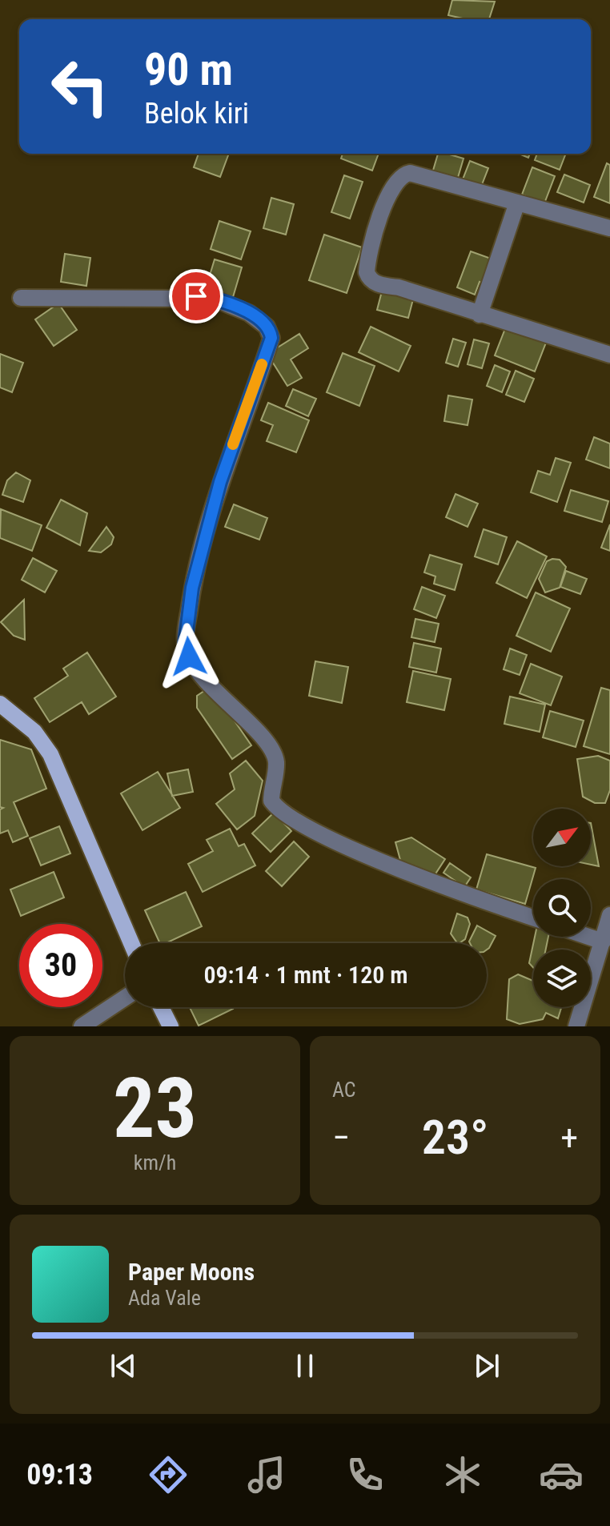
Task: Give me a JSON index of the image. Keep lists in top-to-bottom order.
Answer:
{
  "north": "top right",
  "page": {
    "turn": ["90 m", "Belok kiri"],
    "limit": "30",
    "trip": "09:14 · 1 mnt · 120 m",
    "tile": [
      ["23", "km/h"],
      "AC"
    ],
    "heat": ["−", "23°", "+"],
    "song": ["Paper Moons", "Ada Vale"],
    "tabs": "09:13"
  }
}
